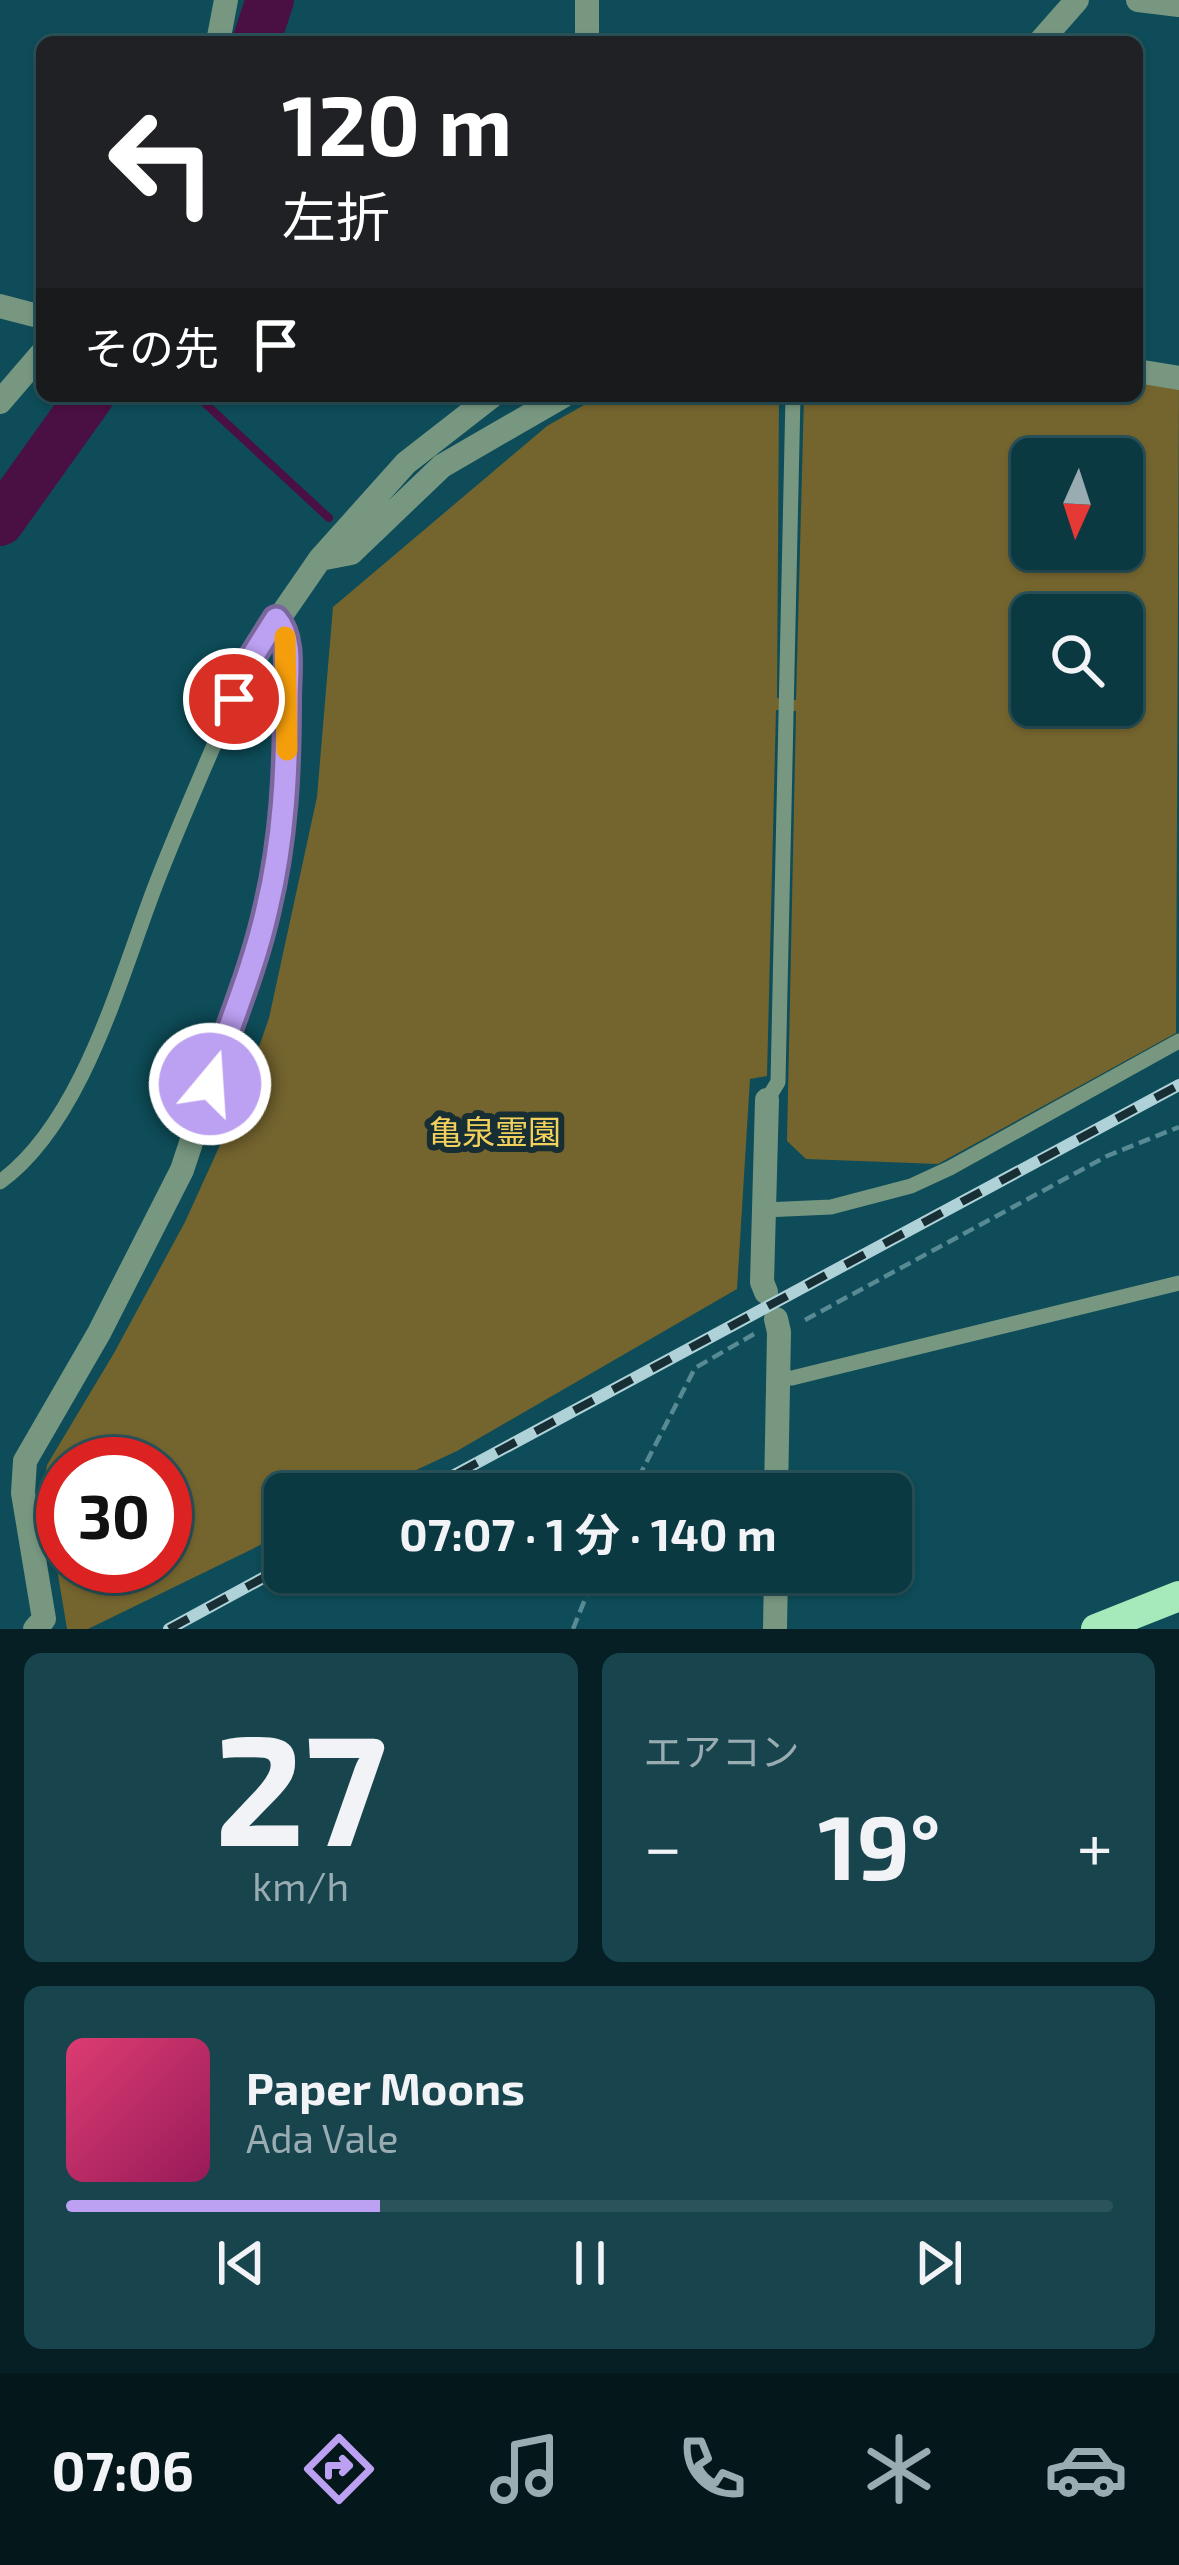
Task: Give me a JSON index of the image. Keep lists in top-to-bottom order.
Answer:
{
  "parks": ["亀泉霊園"],
  "north": "bottom",
  "page": {
    "turn": ["120 m", "左折"],
    "then": "その先",
    "limit": "30",
    "trip": "07:07 · 1 分 · 140 m",
    "tile": [
      ["27", "km/h"],
      "エアコン"
    ],
    "heat": ["−", "19°", "+"],
    "song": ["Paper Moons", "Ada Vale"],
    "tabs": "07:06"
  }
}
